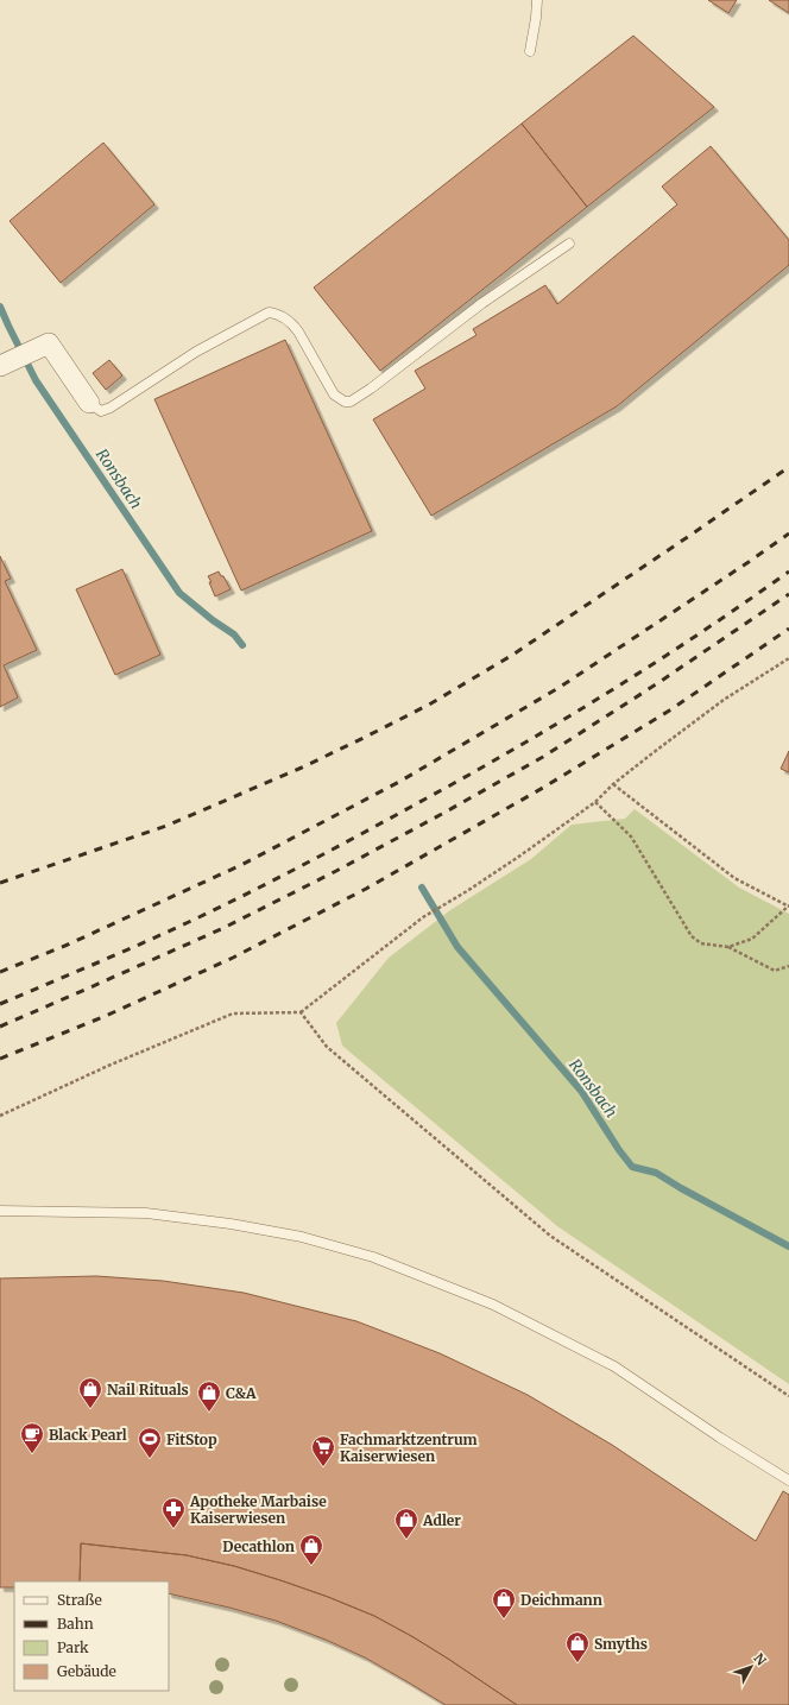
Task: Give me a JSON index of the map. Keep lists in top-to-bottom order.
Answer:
{
  "water": ["Ronsbach"],
  "places": {
    "shop": [
      "Nail Rituals",
      "C&A",
      "Adler",
      "Decathlon",
      "Deichmann",
      "Smyths"
    ],
    "cafe": ["Black Pearl"],
    "sports": ["FitStop"],
    "supermarket": ["Fachmarktzentrum Kaiserwiesen"],
    "pharmacy": ["Apotheke Marbaise Kaiserwiesen"]
  },
  "legend": [
    "Straße",
    "Bahn",
    "Park",
    "Gebäude"
  ],
  "north": "top right"
}
